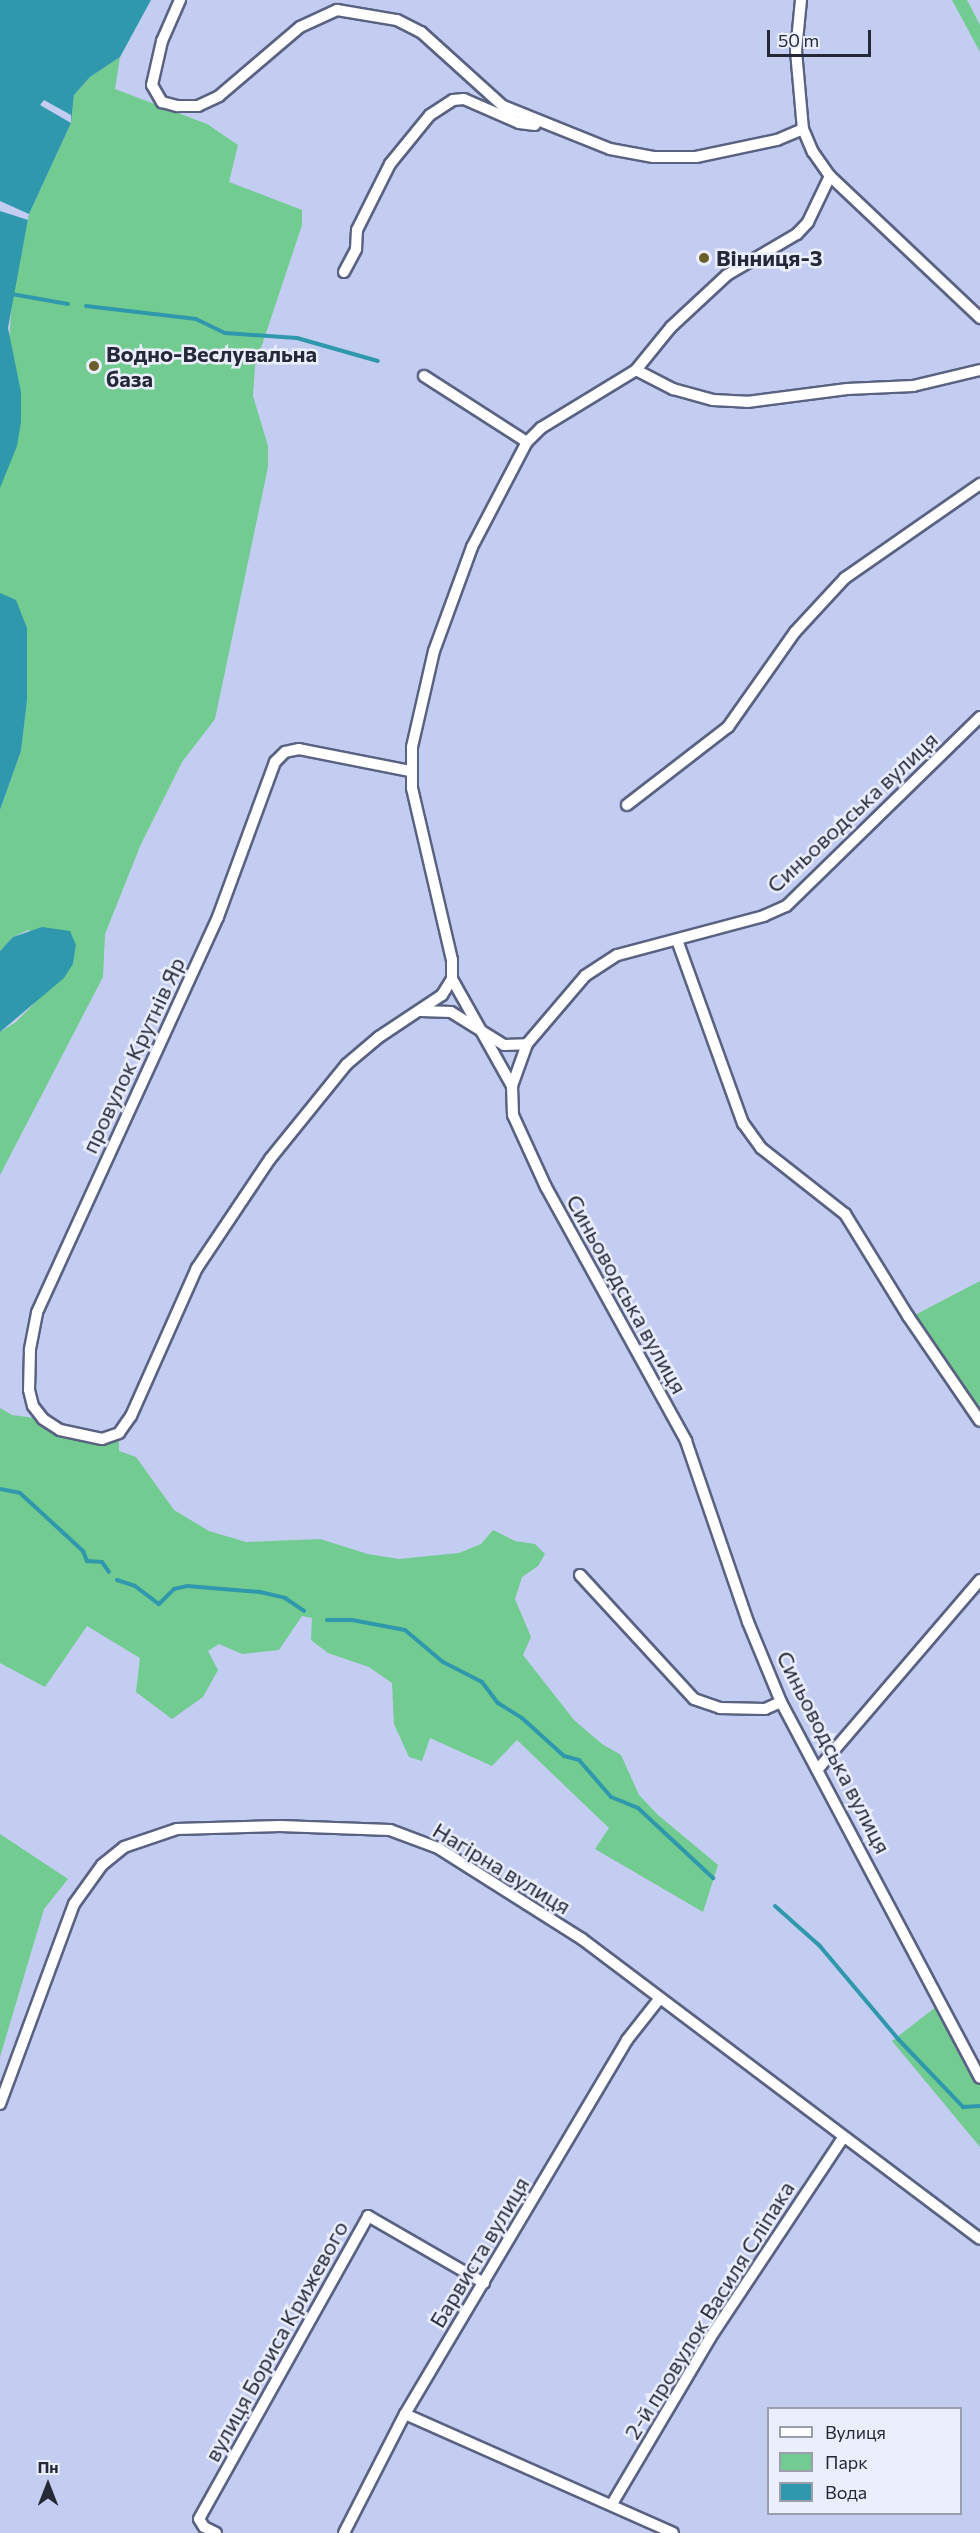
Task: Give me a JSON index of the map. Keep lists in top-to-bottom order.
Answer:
{
  "streets": {
    "street": [
      "Синьоводська вулиця",
      "провулок Крутнів Яр",
      "Нагірна вулиця",
      "Барвиста вулиця",
      "2-й провулок Василя Сліпака",
      "вулиця Бориса Крижевого"
    ]
  },
  "crossings": [
    ["Нагірна вулиця", "Барвиста вулиця"],
    ["Нагірна вулиця", "2-й провулок Василя Сліпака"],
    ["Барвиста вулиця", "вулиця Бориса Крижевого"]
  ],
  "places": ["Вінниця-3", "Водно-Веслувальна база"],
  "legend": ["Вулиця", "Парк", "Вода"],
  "scale_bar": "50 m",
  "north": "top"
}
